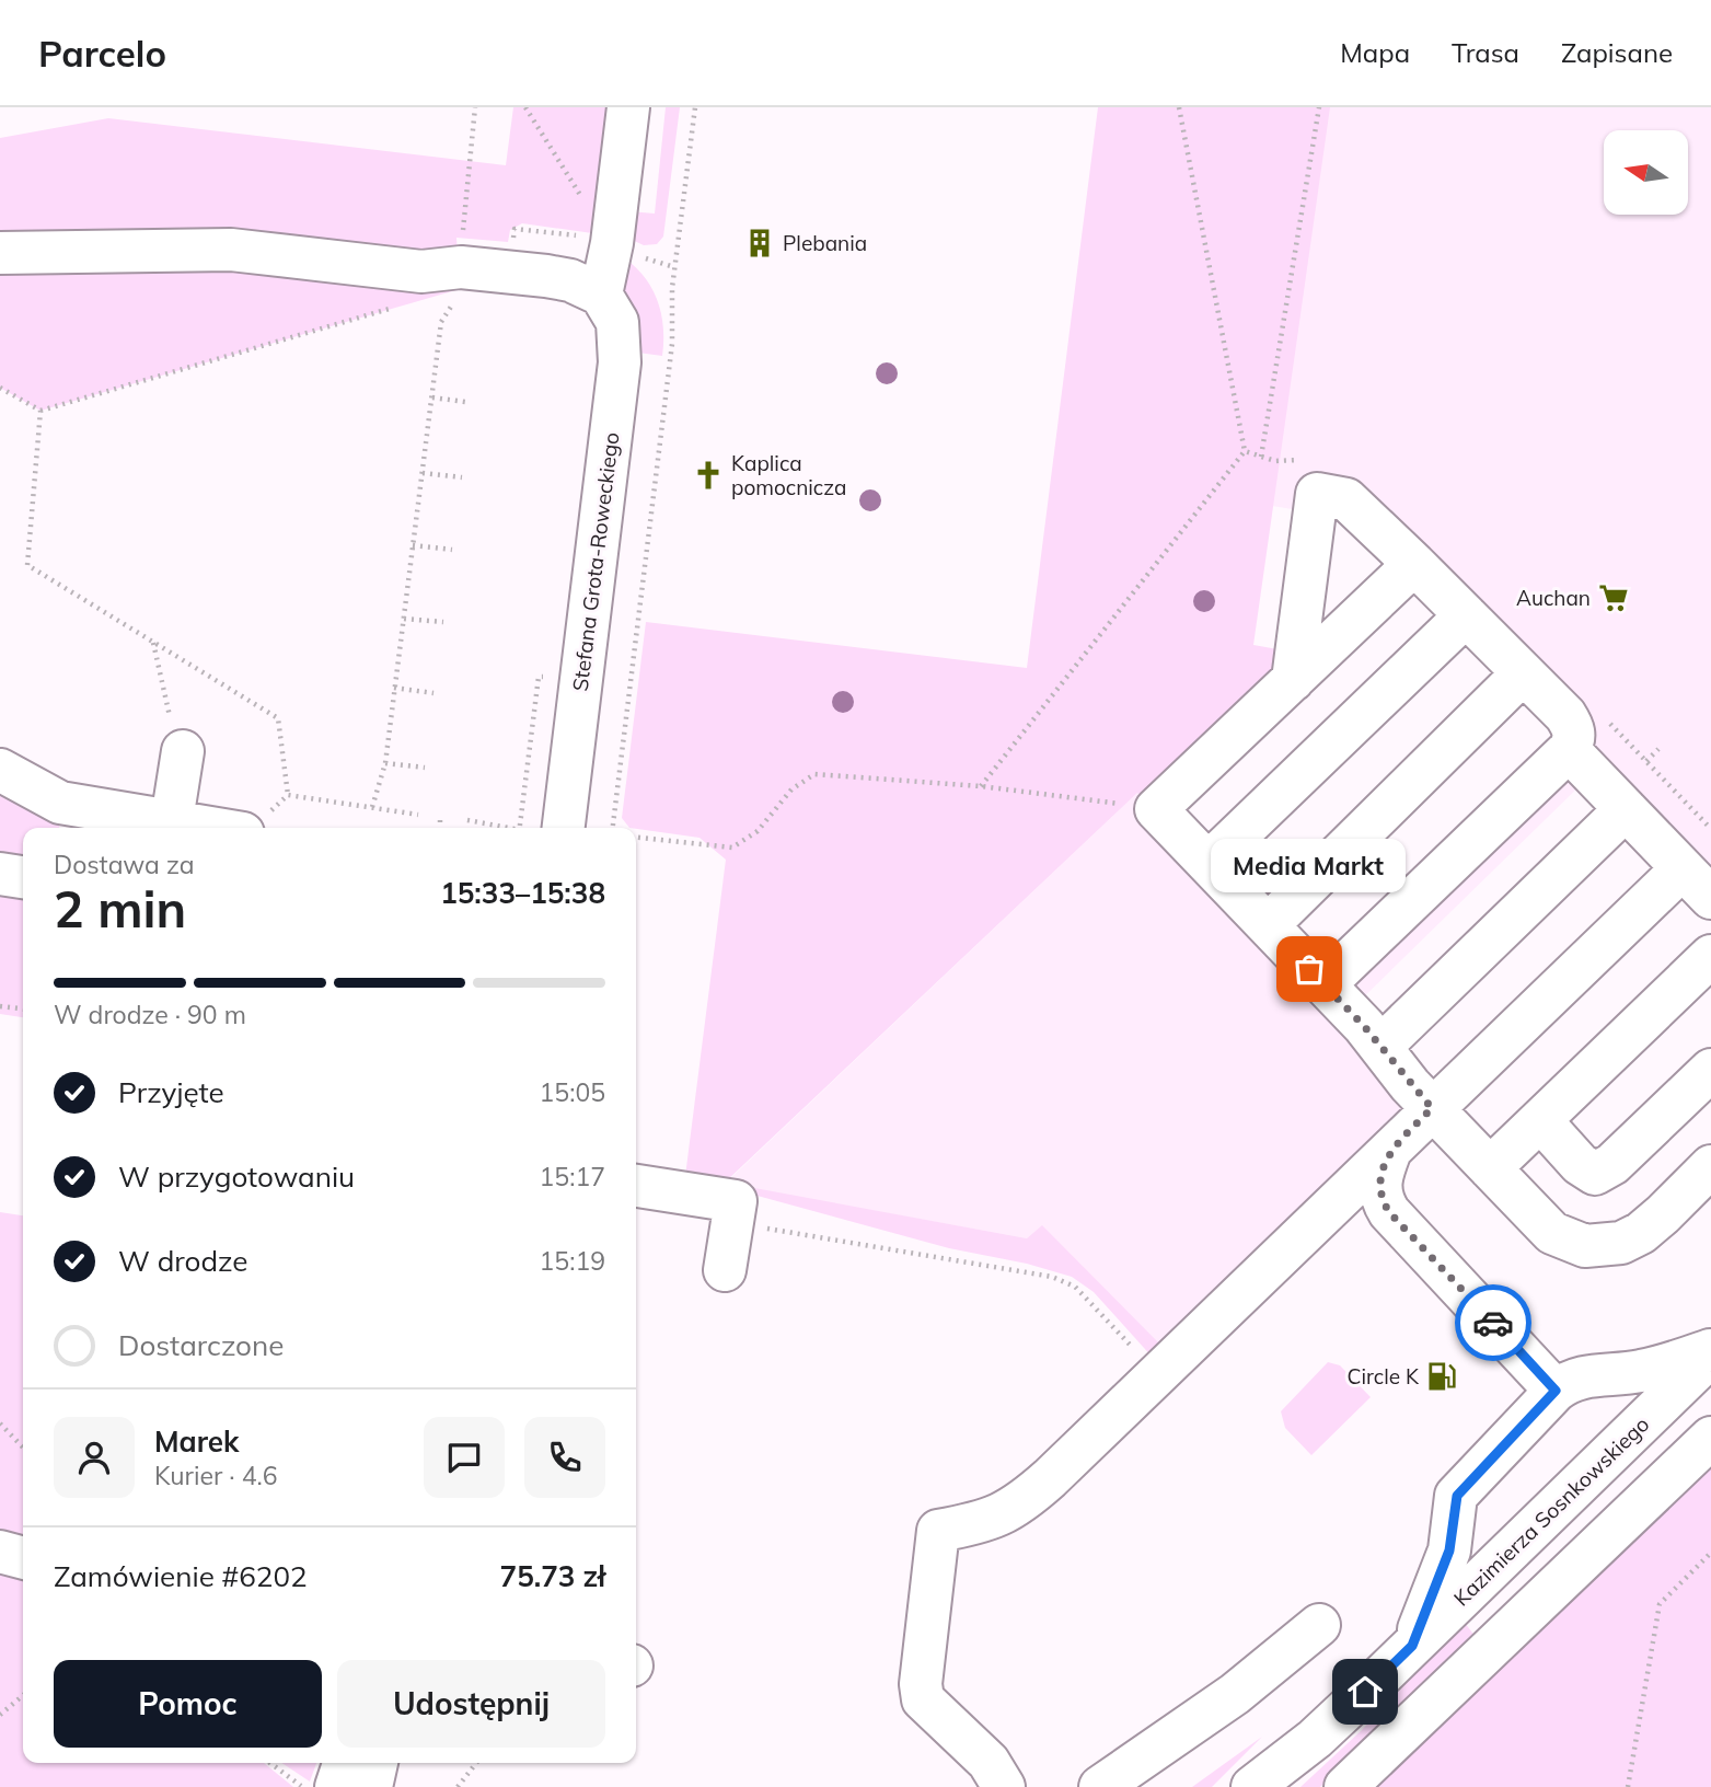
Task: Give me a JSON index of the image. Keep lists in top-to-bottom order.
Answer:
{
  "streets": {
    "street": ["Stefana Grota-Roweckiego", "Kazimierza Sosnkowskiego"]
  },
  "places": {
    "building": ["Plebania"],
    "church": ["Kaplica pomocnicza"],
    "supermarket": ["Auchan"],
    "other": ["Media Markt"],
    "fuel station": ["Circle K"]
  },
  "north": "left",
  "page": {
    "header": "Parcelo",
    "nav": ["Mapa", "Trasa", "Zapisane"],
    "heading": ["2 min", "Dostawa za", "15:33–15:38"],
    "panel": [
      "Marek",
      "Kurier · 4.6",
      "Zamówienie #6202",
      "75.73 zł"
    ],
    "bubble": "Media Markt",
    "bar": "W drodze · 90 m",
    "list": [
      ["Przyjęte", "15:05"],
      ["W przygotowaniu", "15:17"],
      ["W drodze", "15:19"],
      "Dostarczone"
    ],
    "buttons": ["Pomoc", "Udostępnij"]
  }
}
